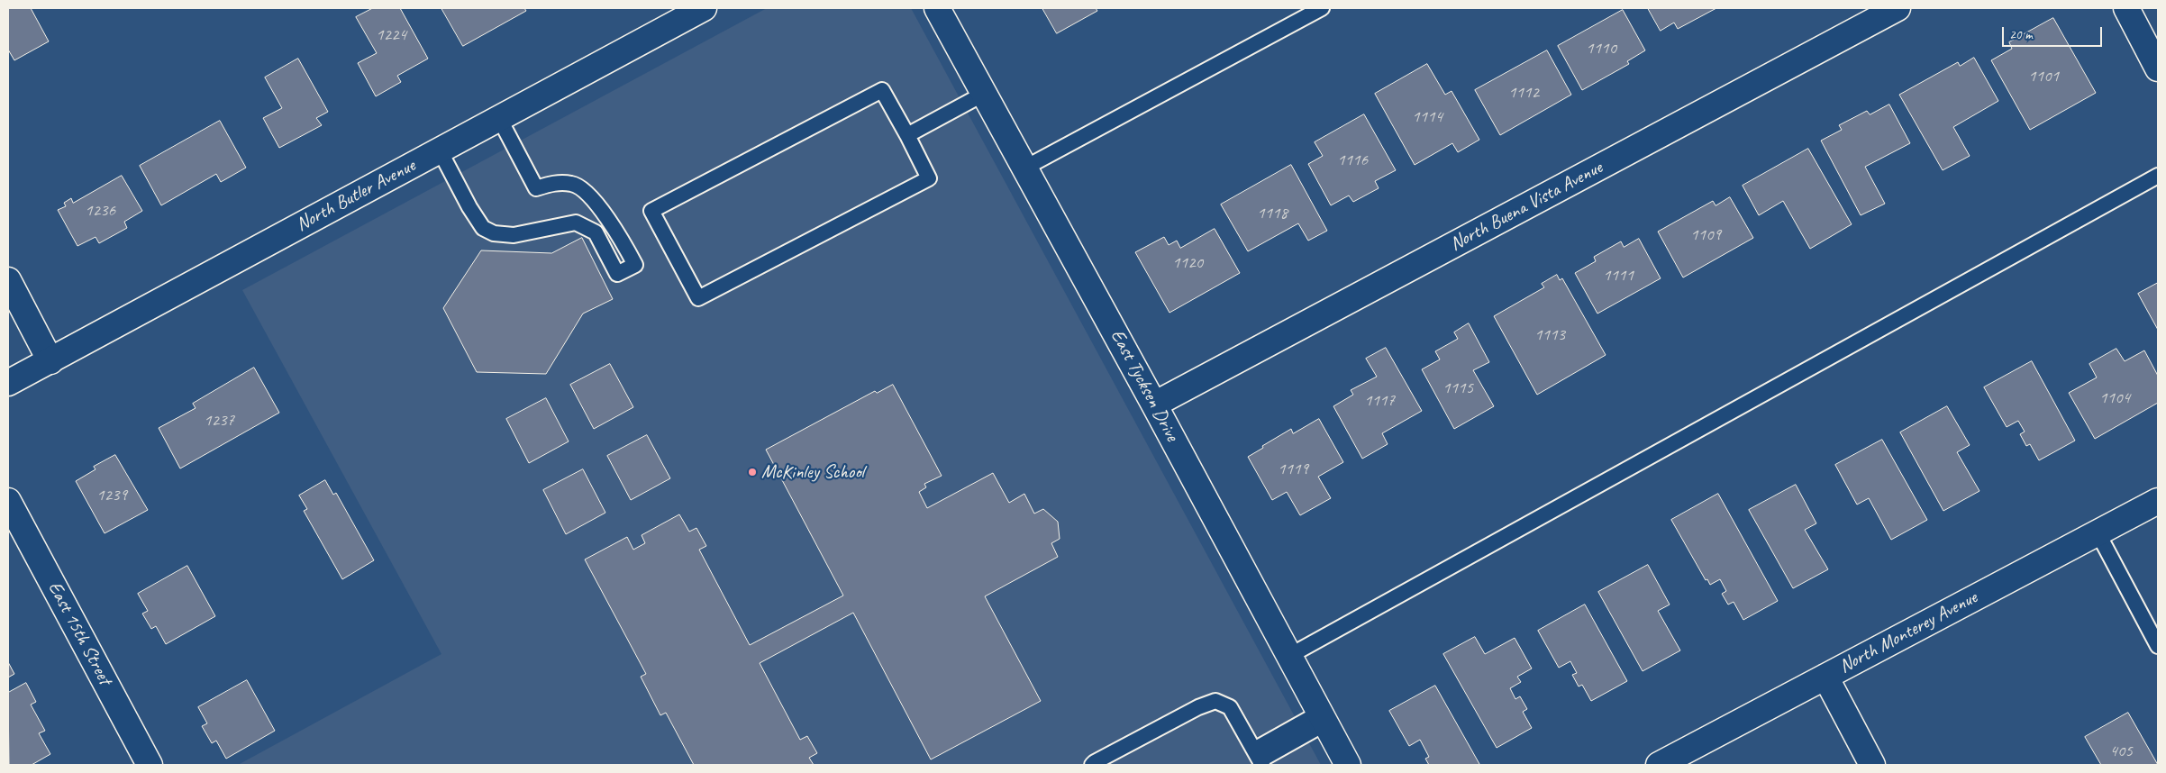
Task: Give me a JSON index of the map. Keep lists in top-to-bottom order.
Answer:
{
  "streets": {
    "street": [
      "North Butler Avenue",
      "North Buena Vista Avenue",
      "East Tycksen Drive",
      "North Monterey Avenue",
      "East 15th Street"
    ]
  },
  "crossings": [
    ["North Buena Vista Avenue", "East Tycksen Drive"]
  ],
  "places": ["McKinley School"],
  "house_numbers": [
    "1224",
    "1110",
    "1101",
    "1112",
    "1114",
    "1116",
    "1236",
    "1118",
    "1109",
    "1120",
    "1111",
    "1113",
    "1115",
    "1104",
    "1117",
    "1237",
    "1119",
    "1239",
    "405"
  ],
  "scale_bar": "20 m"
}
